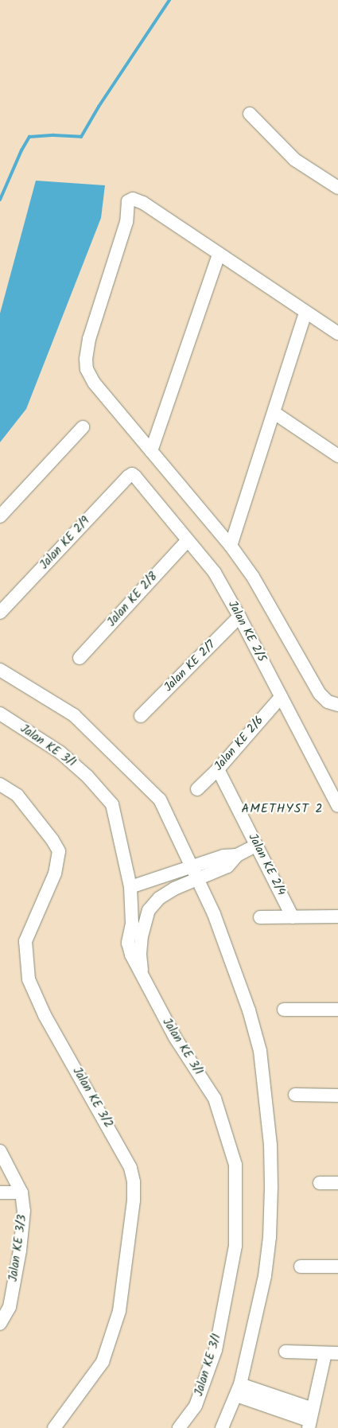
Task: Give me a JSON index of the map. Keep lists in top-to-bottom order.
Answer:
{
  "streets": {
    "street": [
      "Jalan KE 2/9",
      "Jalan KE 2/8",
      "Jalan KE 2/5",
      "Jalan KE 2/7",
      "Jalan KE 2/6",
      "Jalan KE 3/1",
      "Jalan KE 2/4",
      "Jalan KE 3/2",
      "Jalan KE 3/3"
    ]
  },
  "crossings": [
    ["Jalan KE 2/9", "Jalan KE 2/5"],
    ["Jalan KE 2/8", "Jalan KE 2/5"],
    ["Jalan KE 2/5", "Jalan KE 2/7"],
    ["Jalan KE 2/5", "Jalan KE 2/6"],
    ["Jalan KE 2/6", "Jalan KE 2/4"]
  ],
  "districts": ["AMETHYST 2"]
}
